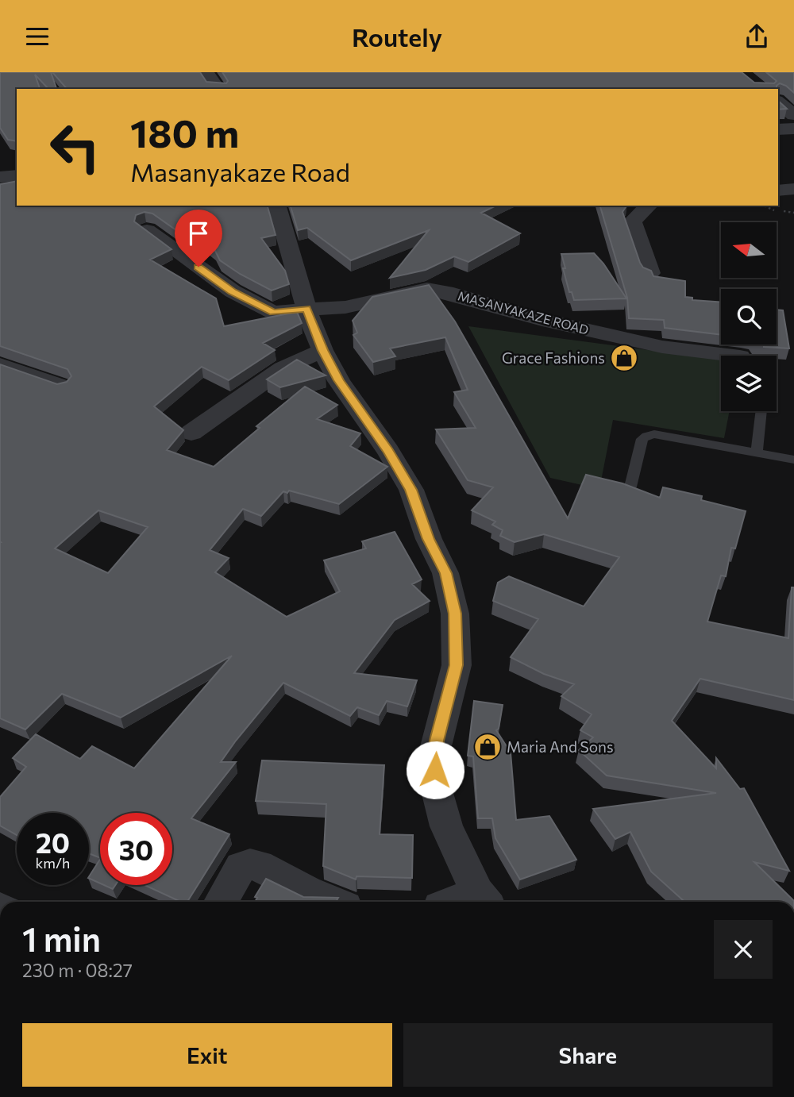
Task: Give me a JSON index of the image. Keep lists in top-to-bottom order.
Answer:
{
  "streets": {
    "street": ["MASANYAKAZE ROAD"]
  },
  "places": {
    "shop": ["Grace Fashions", "Maria And Sons"]
  },
  "north": "left",
  "page": {
    "header": "Routely",
    "turn": ["180 m", "Masanyakaze Road"],
    "speed": "20 km/h",
    "limit": "30",
    "heading": ["1 min", "230 m · 08:27"],
    "buttons": ["Exit", "Share"]
  }
}
